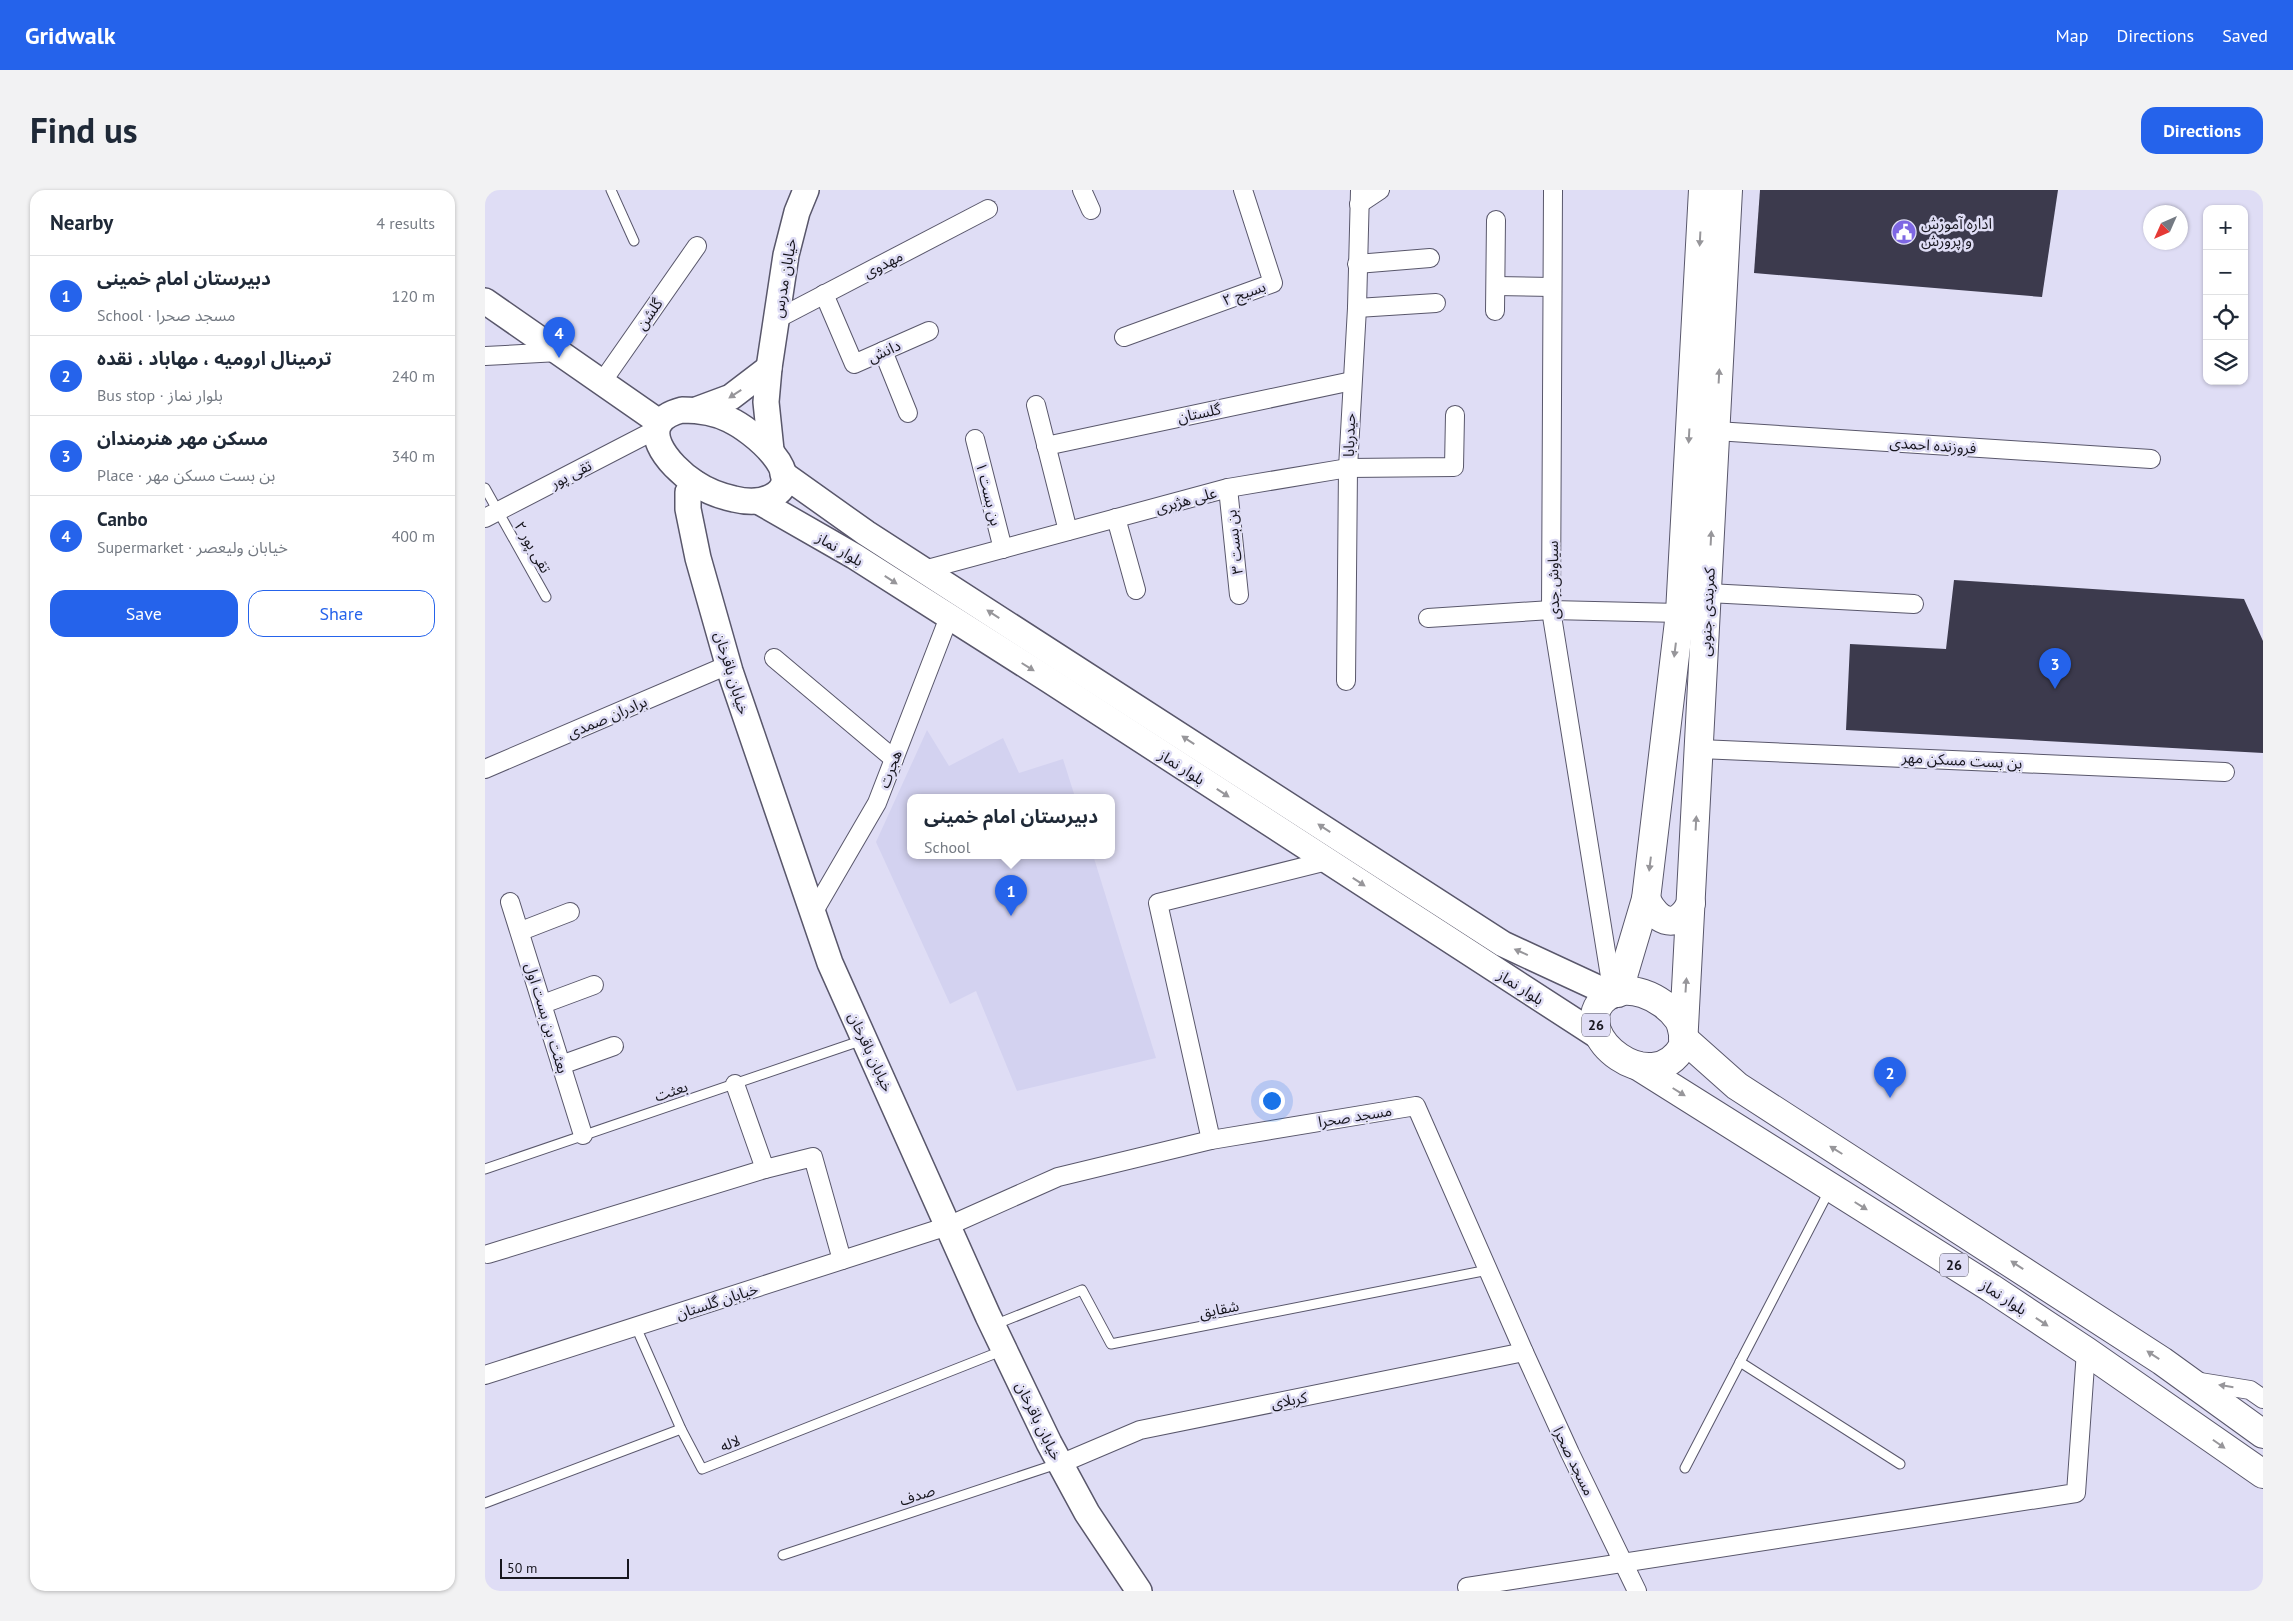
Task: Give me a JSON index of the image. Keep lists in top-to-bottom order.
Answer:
{
  "streets": {
    "main road": [
      "خیابان مدرس",
      "بلوار نماز",
      "کمربندی جنوبی",
      "خیابان باقرخان",
      "26"
    ],
    "street": [
      "مهدوی",
      "بسیج ۲",
      "گلشن",
      "دانش",
      "گلستان",
      "حیدربابا",
      "فروزنده احمدی",
      "تقی پور",
      "بن بست ۱",
      "علی هژبری",
      "بن بست ۳",
      "سیاوش جدی",
      "برادران صمدی",
      "بن بست مسکن مهر",
      "هجرت",
      "بعثت بن بست اول",
      "مسجد صحرا",
      "خیابان گلستان",
      "کربلای"
    ],
    "lane": [
      "تقی پور ۲",
      "بعثت",
      "شقایق",
      "لاله",
      "صدف"
    ]
  },
  "crossings": [
    ["مهدوی", "خیابان مدرس"],
    ["مهدوی", "دانش"],
    ["خیابان مدرس", "26"],
    ["گلستان", "حیدربابا"],
    ["حیدربابا", "علی هژبری"],
    ["فروزنده احمدی", "کمربندی جنوبی"],
    ["تقی پور", "تقی پور ۲"],
    ["تقی پور", "26"],
    ["بن بست ۱", "علی هژبری"],
    ["علی هژبری", "بن بست ۳"],
    ["علی هژبری", "بلوار نماز"],
    ["بلوار نماز", "سیاوش جدی"],
    ["بلوار نماز", "کمربندی جنوبی"],
    ["بلوار نماز", "هجرت"],
    ["بلوار نماز", "26"],
    ["سیاوش جدی", "کمربندی جنوبی"],
    ["سیاوش جدی", "26"],
    ["کمربندی جنوبی", "بن بست مسکن مهر"],
    ["کمربندی جنوبی", "26"],
    ["خیابان باقرخان", "برادران صمدی"],
    ["خیابان باقرخان", "هجرت"],
    ["خیابان باقرخان", "26"],
    ["خیابان باقرخان", "بعثت"],
    ["خیابان باقرخان", "خیابان گلستان"],
    ["خیابان باقرخان", "شقایق"],
    ["خیابان باقرخان", "کربلای"],
    ["خیابان باقرخان", "لاله"],
    ["خیابان باقرخان", "صدف"],
    ["بعثت بن بست اول", "بعثت"],
    ["مسجد صحرا", "خیابان گلستان"],
    ["مسجد صحرا", "شقایق"],
    ["مسجد صحرا", "کربلای"],
    ["کربلای", "صدف"]
  ],
  "places": {
    "public building": ["اداره آموزش و پرورش"]
  },
  "scale_bar": "50 m",
  "north": "bottom left",
  "page": {
    "header": "Gridwalk",
    "nav": ["Map", "Directions", "Saved"],
    "title": "Find us",
    "buttons": [
      "Directions",
      ["Save", "Share"]
    ],
    "heading": ["Nearby", "4 results"],
    "map_buttons": ["+", "−"],
    "list": [
      {
        "mark": "1",
        "name": "دبیرستان امام خمینی",
        "note": "School · مسجد صحرا",
        "value": "120 m"
      },
      {
        "mark": "2",
        "name": "ترمینال ارومیه ، مهاباد ، نقده",
        "note": "Bus stop · بلوار نماز",
        "value": "240 m"
      },
      {
        "mark": "3",
        "name": "مسکن مهر هنرمندان",
        "note": "Place · بن بست مسکن مهر",
        "value": "340 m"
      },
      {
        "mark": "4",
        "name": "Canbo",
        "note": "Supermarket · خیابان ولیعصر",
        "value": "400 m"
      }
    ],
    "pins": [
      "4",
      "3",
      "1",
      "2"
    ],
    "popup": ["دبیرستان امام خمینی", "School"],
    "scale": "50 m"
  }
}
